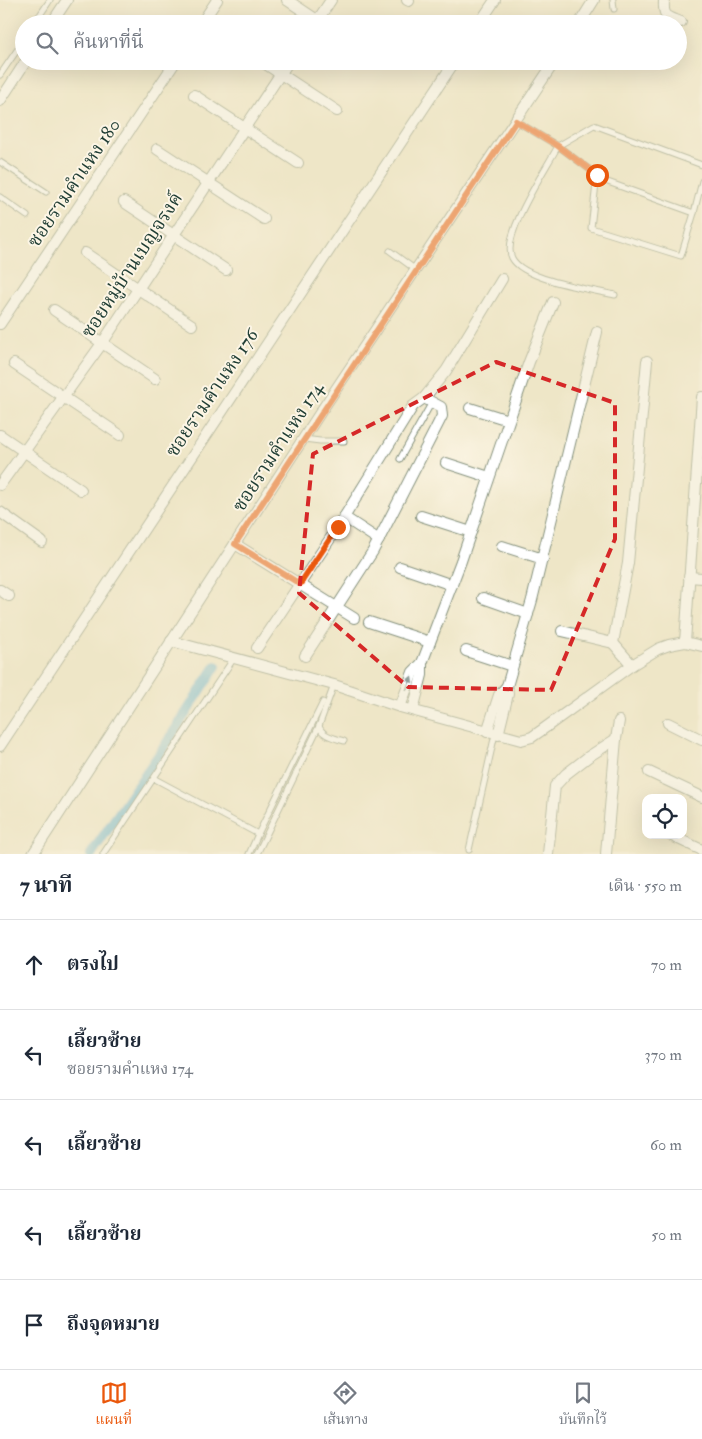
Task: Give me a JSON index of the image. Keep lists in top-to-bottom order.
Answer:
{
  "streets": {
    "street": [
      "ซอยรามคำแหง 180",
      "ซอยหมู่บ้านเบญจรงค์",
      "ซอยรามคำแหง 176",
      "ซอยรามคำแหง 174"
    ]
  },
  "page": {
    "search": "ค้นหาที่นี่",
    "heading": ["7 นาที", "เดิน · 550 m"],
    "list": [
      ["ตรงไป", "70 m"],
      ["เลี้ยวซ้าย", "ซอยรามคำแหง 174", "370 m"],
      ["เลี้ยวซ้าย", "60 m"],
      ["เลี้ยวซ้าย", "50 m"],
      "ถึงจุดหมาย"
    ],
    "nav": ["แผนที่", "เส้นทาง", "บันทึกไว้"]
  }
}
